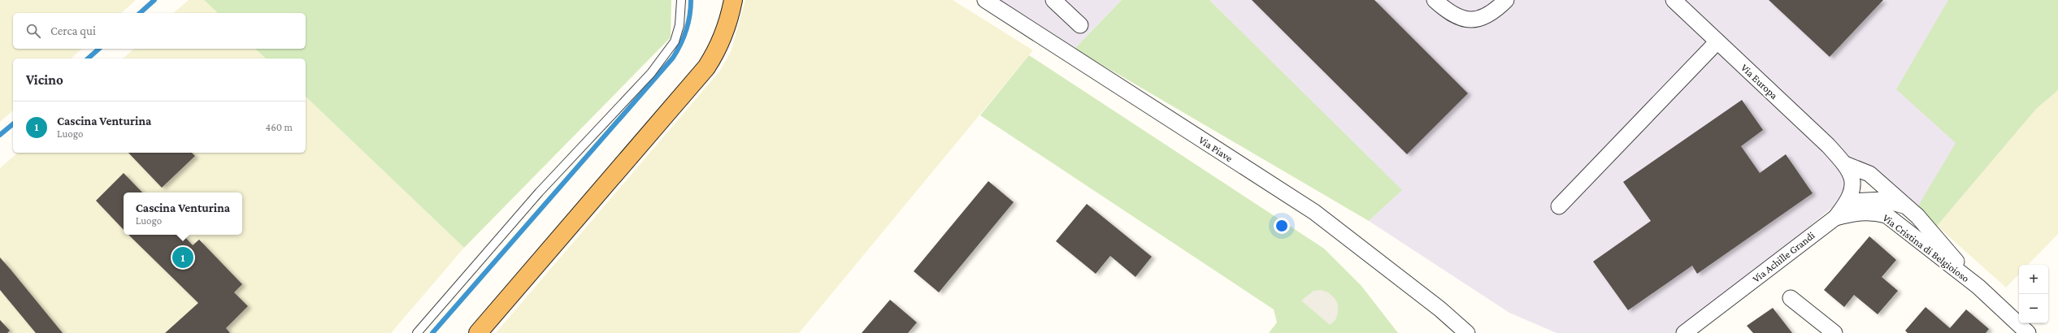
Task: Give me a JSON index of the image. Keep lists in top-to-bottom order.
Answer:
{
  "streets": {
    "street": [
      "Via Europa",
      "Via Piave",
      "Via Cristina di Belgioioso",
      "Via Achille Grandi"
    ]
  },
  "crossings": [
    ["Via Europa", "Via Cristina di Belgioioso"],
    ["Via Europa", "Via Achille Grandi"],
    ["Via Cristina di Belgioioso", "Via Achille Grandi"]
  ],
  "page": {
    "search": "Cerca qui",
    "heading": "Vicino",
    "list": [
      {
        "mark": "1",
        "name": "Cascina Venturina",
        "note": "Luogo",
        "value": "460 m"
      }
    ],
    "popup": ["Cascina Venturina", "Luogo"],
    "pins": "1",
    "map_buttons": ["+", "−"]
  }
}
